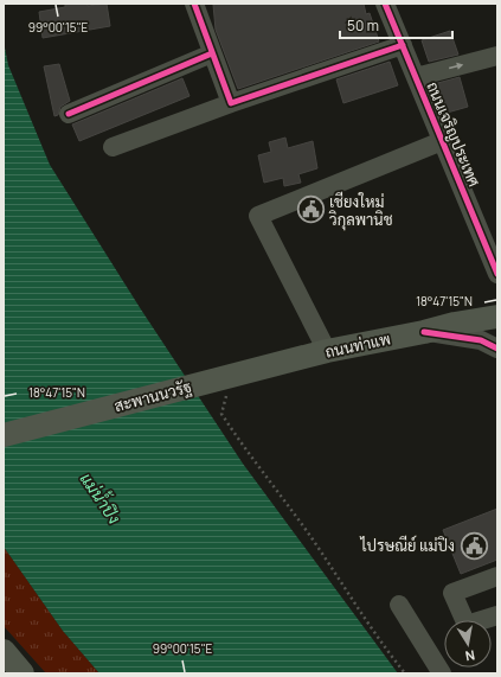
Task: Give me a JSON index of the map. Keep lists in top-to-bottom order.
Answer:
{
  "streets": {
    "main road": ["ถนนท่าแพ", "สะพานนวรัฐ"],
    "street": ["ถนนเจริญประเทศ"]
  },
  "crossings": [
    ["ถนนท่าแพ", "สะพานนวรัฐ"]
  ],
  "water": ["แม่น้ำปิง"],
  "places": {
    "public building": ["เชียงใหม่ วิกุลพานิช", "ไปรษณีย์ แม่ปิง"]
  },
  "scale_bar": "50 m",
  "north": "bottom",
  "coordinates": ["99°00'15\"E", "18°47'15\"N"]
}
